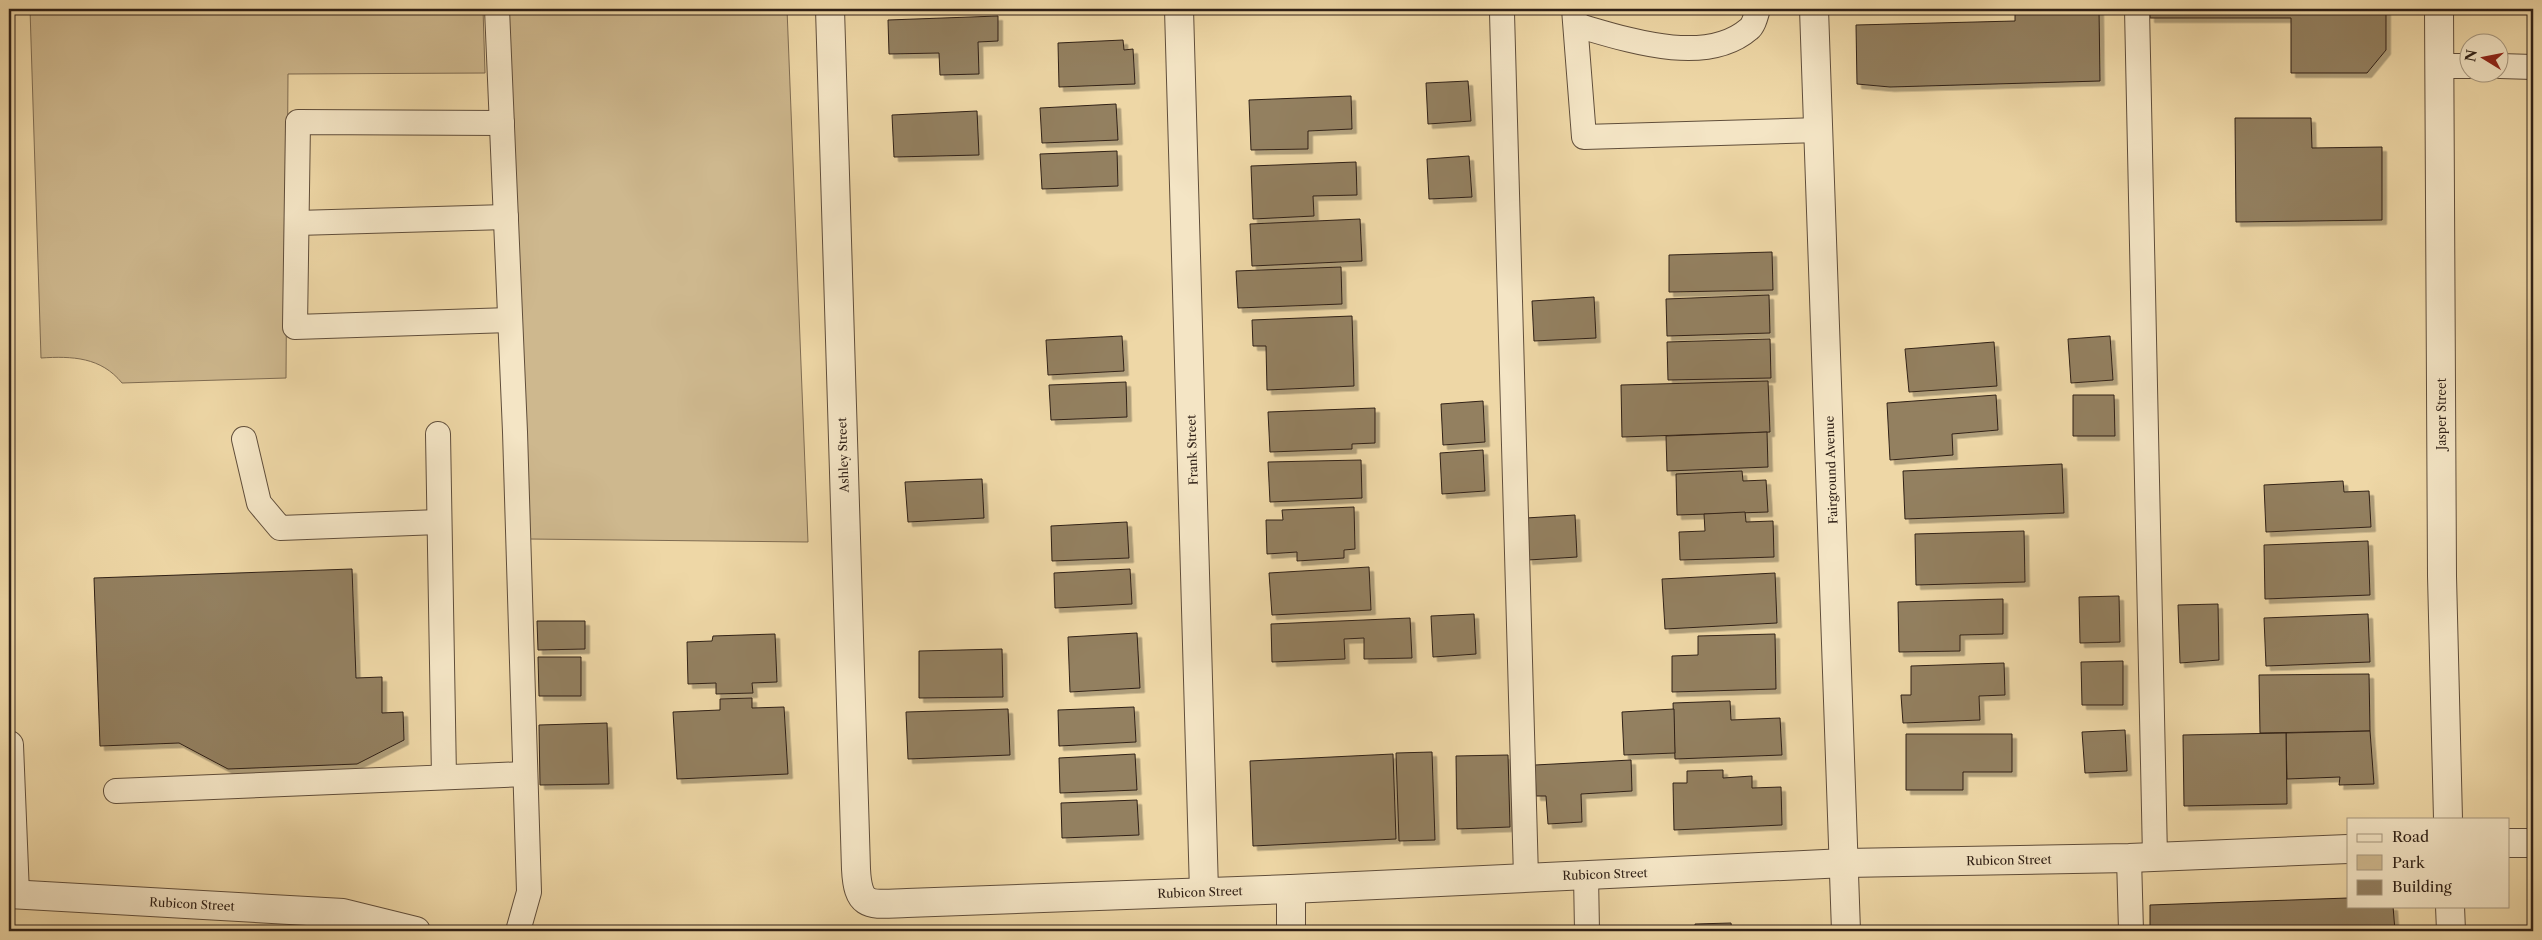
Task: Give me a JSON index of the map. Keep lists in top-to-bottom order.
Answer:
{
  "streets": {
    "street": [
      "Jasper Street",
      "Frank Street",
      "Ashley Street",
      "Fairground Avenue",
      "Rubicon Street"
    ]
  },
  "crossings": [
    ["Frank Street", "Rubicon Street"],
    ["Ashley Street", "Rubicon Street"],
    ["Fairground Avenue", "Rubicon Street"]
  ],
  "legend": ["Road", "Park", "Building"],
  "north": "left"
}
